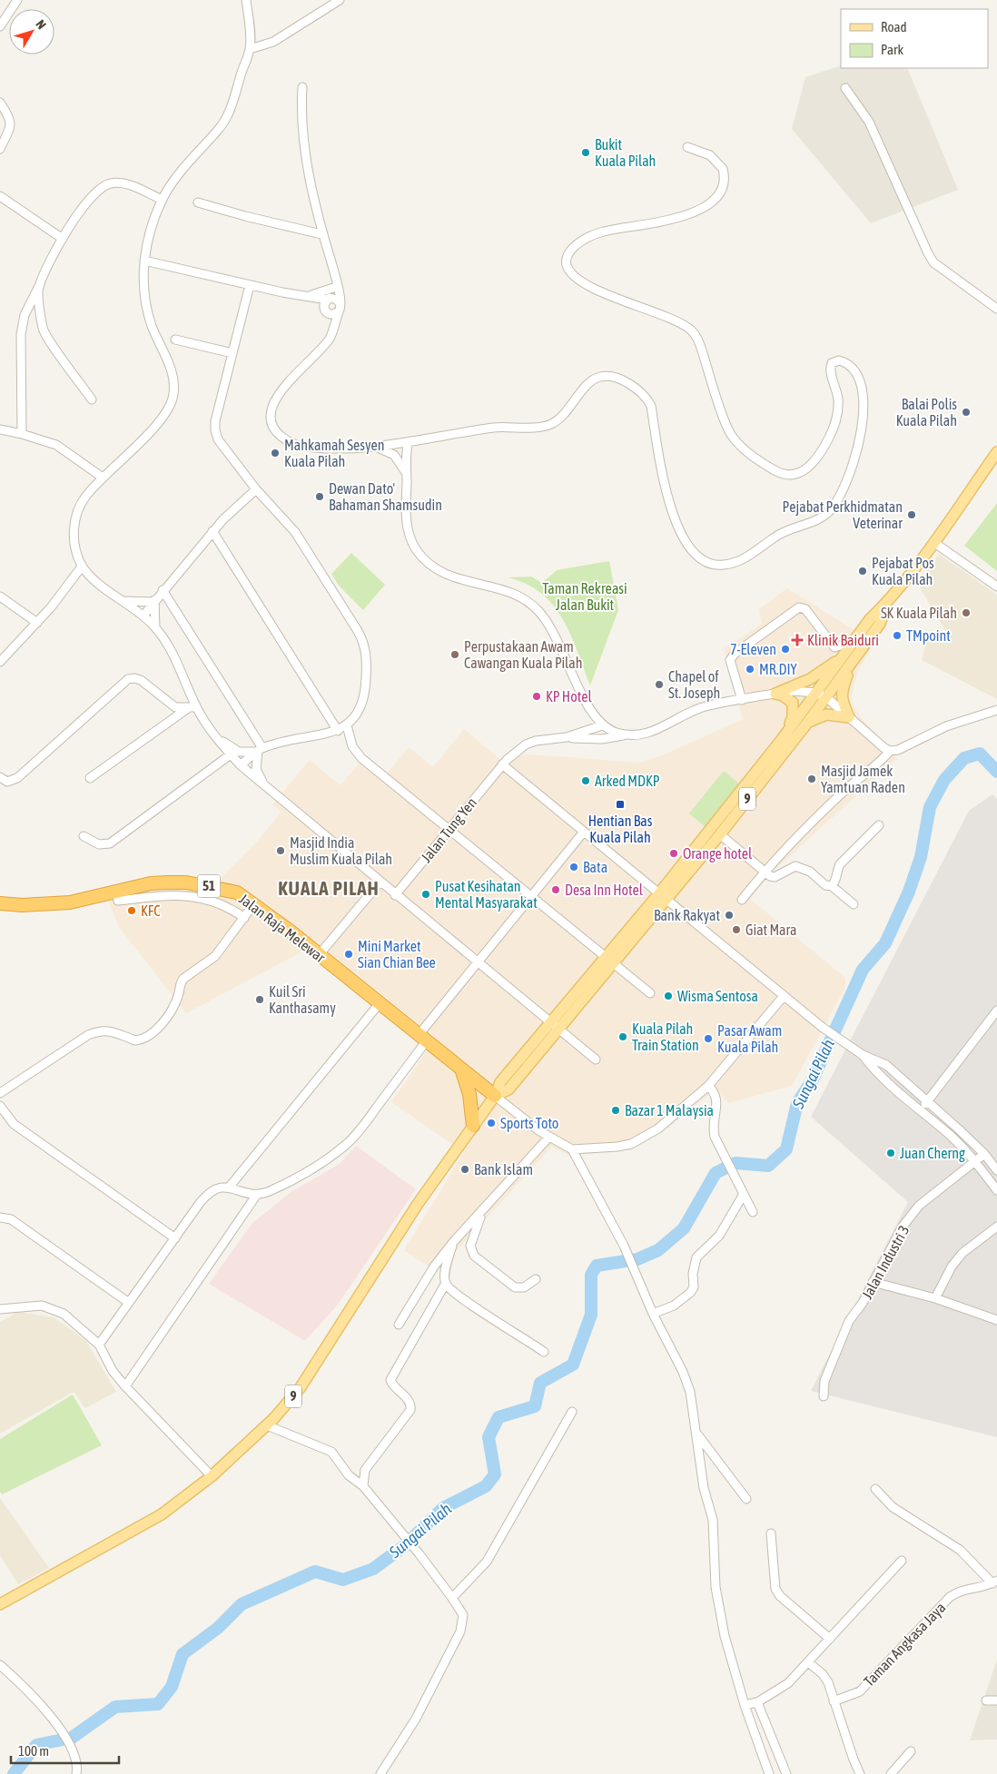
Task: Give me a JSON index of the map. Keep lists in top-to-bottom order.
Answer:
{
  "streets": {
    "highway": ["51", "Jalan Raja Melewar"],
    "main road": ["9"],
    "street": ["Jalan Tung Yen", "Jalan Industri 3", "Taman Angkasa Jaya"]
  },
  "crossings": [
    ["9", "Jalan Raja Melewar"]
  ],
  "districts": ["KUALA PILAH"],
  "water": ["Sungai Pilah"],
  "parks": ["Taman Rekreasi Jalan Bukit"],
  "places": {
    "other": [
      "Bukit Kuala Pilah",
      "Balai Polis Kuala Pilah",
      "Mahkamah Sesyen Kuala Pilah",
      "Dewan Dato' Bahaman Shamsudin",
      "Pejabat Perkhidmatan Veterinar",
      "Pejabat Pos Kuala Pilah",
      "SK Kuala Pilah",
      "TMpoint",
      "7-Eleven",
      "Perpustakaan Awam Cawangan Kuala Pilah",
      "MR.DIY",
      "Chapel of St. Joseph",
      "KP Hotel",
      "Masjid Jamek Yamtuan Raden",
      "Arked MDKP",
      "Masjid India Muslim Kuala Pilah",
      "Orange hotel",
      "Bata",
      "Desa Inn Hotel",
      "Pusat Kesihatan Mental Masyarakat",
      "KFC",
      "Bank Rakyat",
      "Giat Mara",
      "Mini Market Sian Chian Bee",
      "Wisma Sentosa",
      "Kuil Sri Kanthasamy",
      "Kuala Pilah Train Station",
      "Pasar Awam Kuala Pilah",
      "Bazar 1 Malaysia",
      "Sports Toto",
      "Juan Cherng",
      "Bank Islam"
    ],
    "health": ["Klinik Baiduri"],
    "transit": ["Hentian Bas Kuala Pilah"]
  },
  "legend": ["Road", "Park"],
  "scale_bar": "100 m",
  "north": "top right"
}
